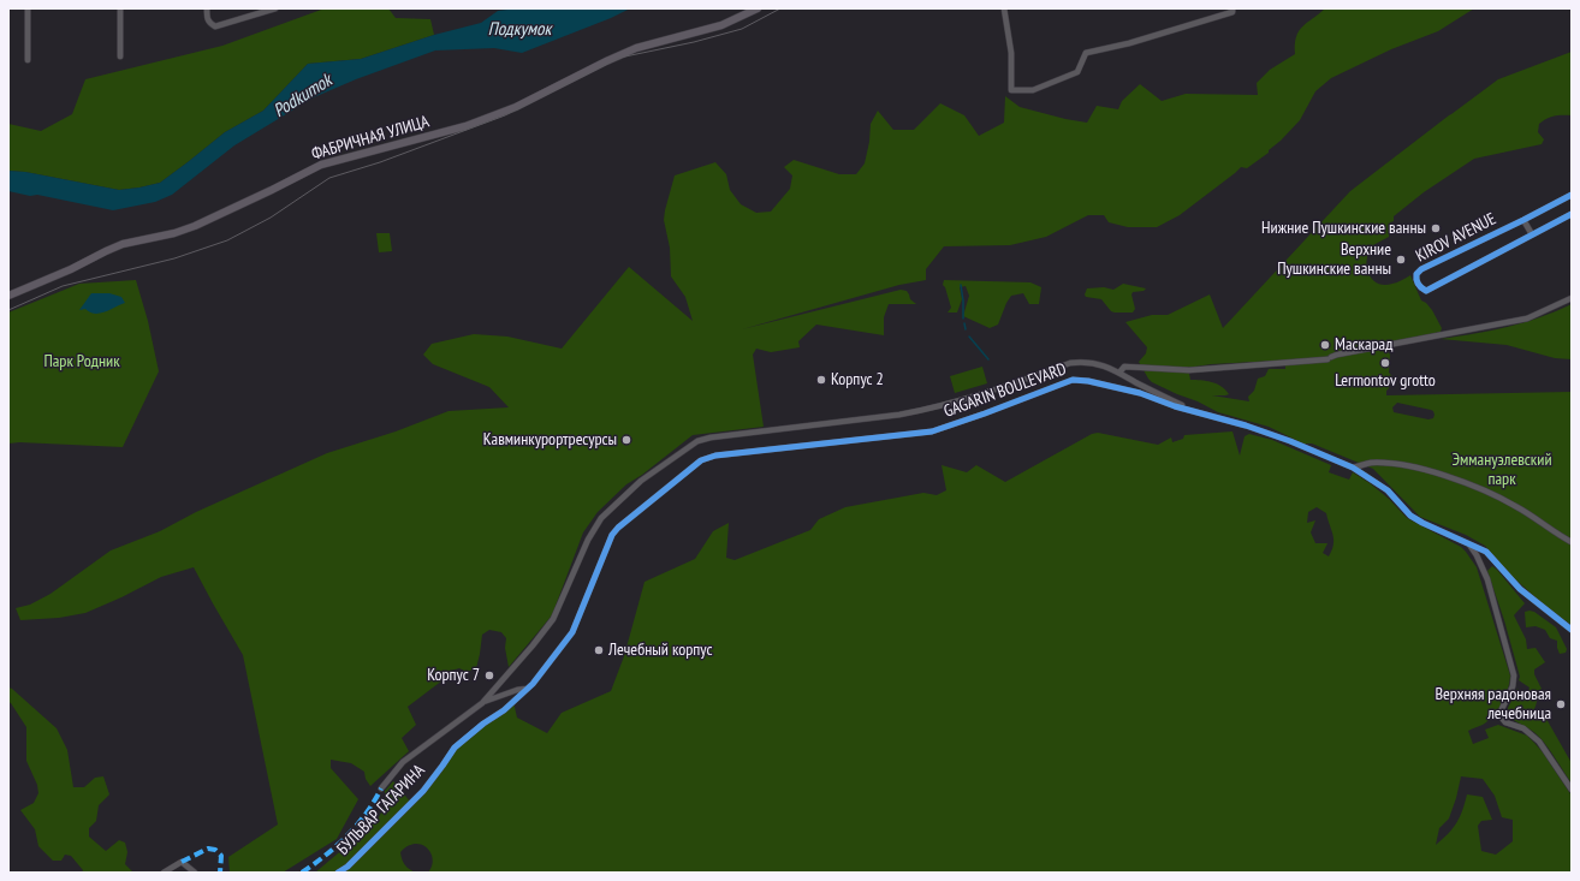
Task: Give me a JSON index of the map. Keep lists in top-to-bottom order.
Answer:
{
  "streets": {
    "main road": ["ФАБРИЧНАЯ УЛИЦА"],
    "street": ["KIROV AVENUE", "GAGARIN BOULEVARD", "БУЛЬВАР ГАГАРИНА"]
  },
  "crossings": [
    ["GAGARIN BOULEVARD", "БУЛЬВАР ГАГАРИНА"]
  ],
  "water": ["Подкумок", "Podkumok"],
  "parks": ["Парк Родник", "Эммануэлевский парк"],
  "places": [
    "Нижние Пушкинские ванны",
    "Верхние Пушкинские ванны",
    "Маскарад",
    "Lermontov grotto",
    "Корпус 2",
    "Кавминкурортресурсы",
    "Лечебный корпус",
    "Корпус 7",
    "Верхняя радоновая лечебница"
  ]
}
